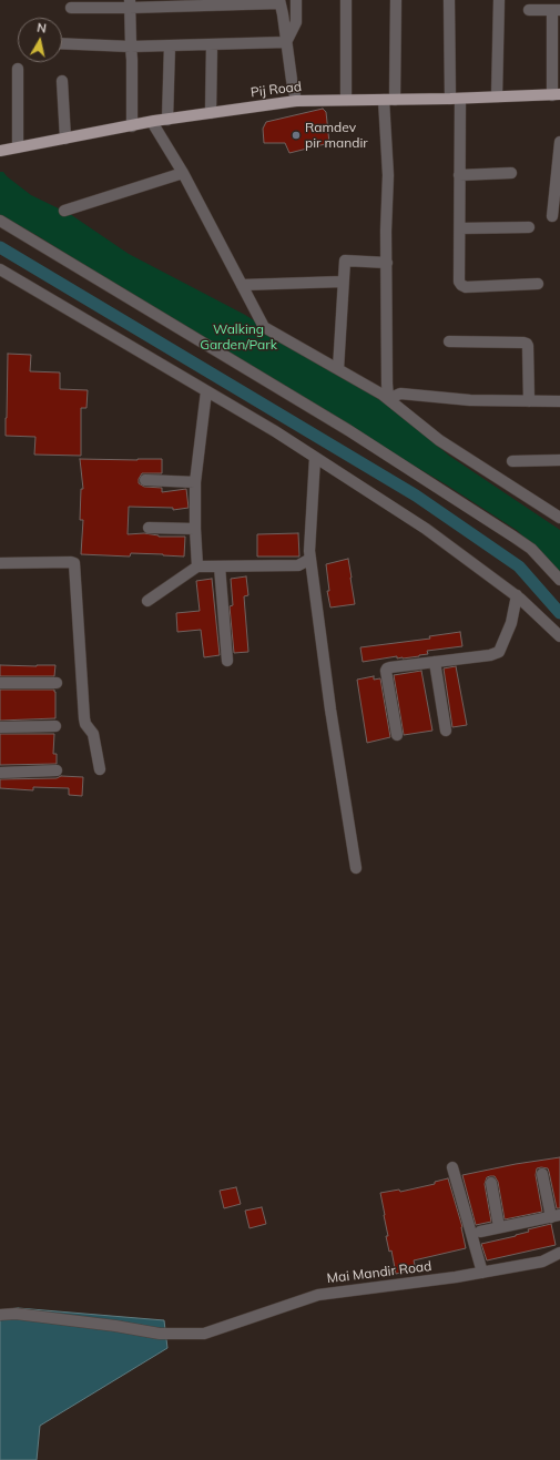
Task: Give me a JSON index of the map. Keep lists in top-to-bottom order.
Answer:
{
  "streets": {
    "main road": ["Pij Road"],
    "street": ["Mai Mandir Road"]
  },
  "parks": ["Walking Garden/Park"],
  "places": ["Ramdev pir mandir"],
  "north": "top"
}
